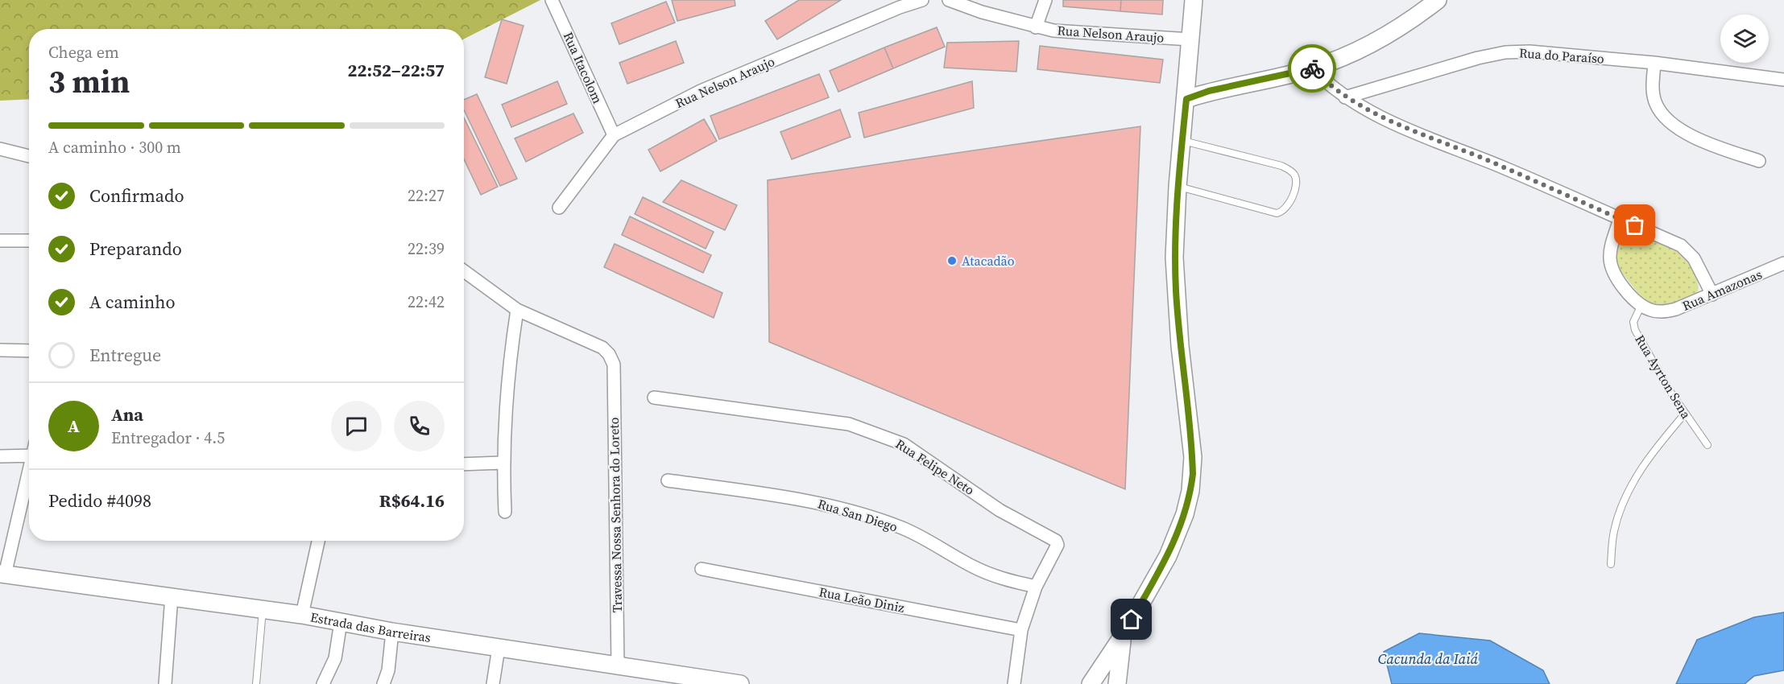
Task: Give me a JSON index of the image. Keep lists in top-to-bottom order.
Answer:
{
  "streets": {
    "main road": ["Estrada das Barreiras"],
    "street": [
      "Rua Nelson Araujo",
      "Rua do Paraíso",
      "Rua Itacolom",
      "Rua Amazonas",
      "Rua Felipe Neto",
      "Travessa Nossa Senhora do Loreto",
      "Rua San Diego",
      "Rua Leão Diniz"
    ],
    "lane": ["Rua Ayrton Sena"]
  },
  "crossings": [
    ["Rua Nelson Araujo", "Rua Itacolom"],
    ["Rua Amazonas", "Rua Ayrton Sena"],
    ["Rua Felipe Neto", "Rua San Diego"],
    ["Rua Felipe Neto", "Rua Leão Diniz"],
    ["Travessa Nossa Senhora do Loreto", "Estrada das Barreiras"]
  ],
  "water": ["Cacunda da Iaiá"],
  "places": ["Atacadão"],
  "page": {
    "heading": ["3 min", "Chega em", "22:52–22:57"],
    "panel": [
      "Ana",
      "Entregador · 4.5",
      "Pedido #4098",
      "R$64.16"
    ],
    "bar": "A caminho · 300 m",
    "list": [
      ["Confirmado", "22:27"],
      ["Preparando", "22:39"],
      ["A caminho", "22:42"],
      "Entregue"
    ],
    "round": "A"
  }
}
